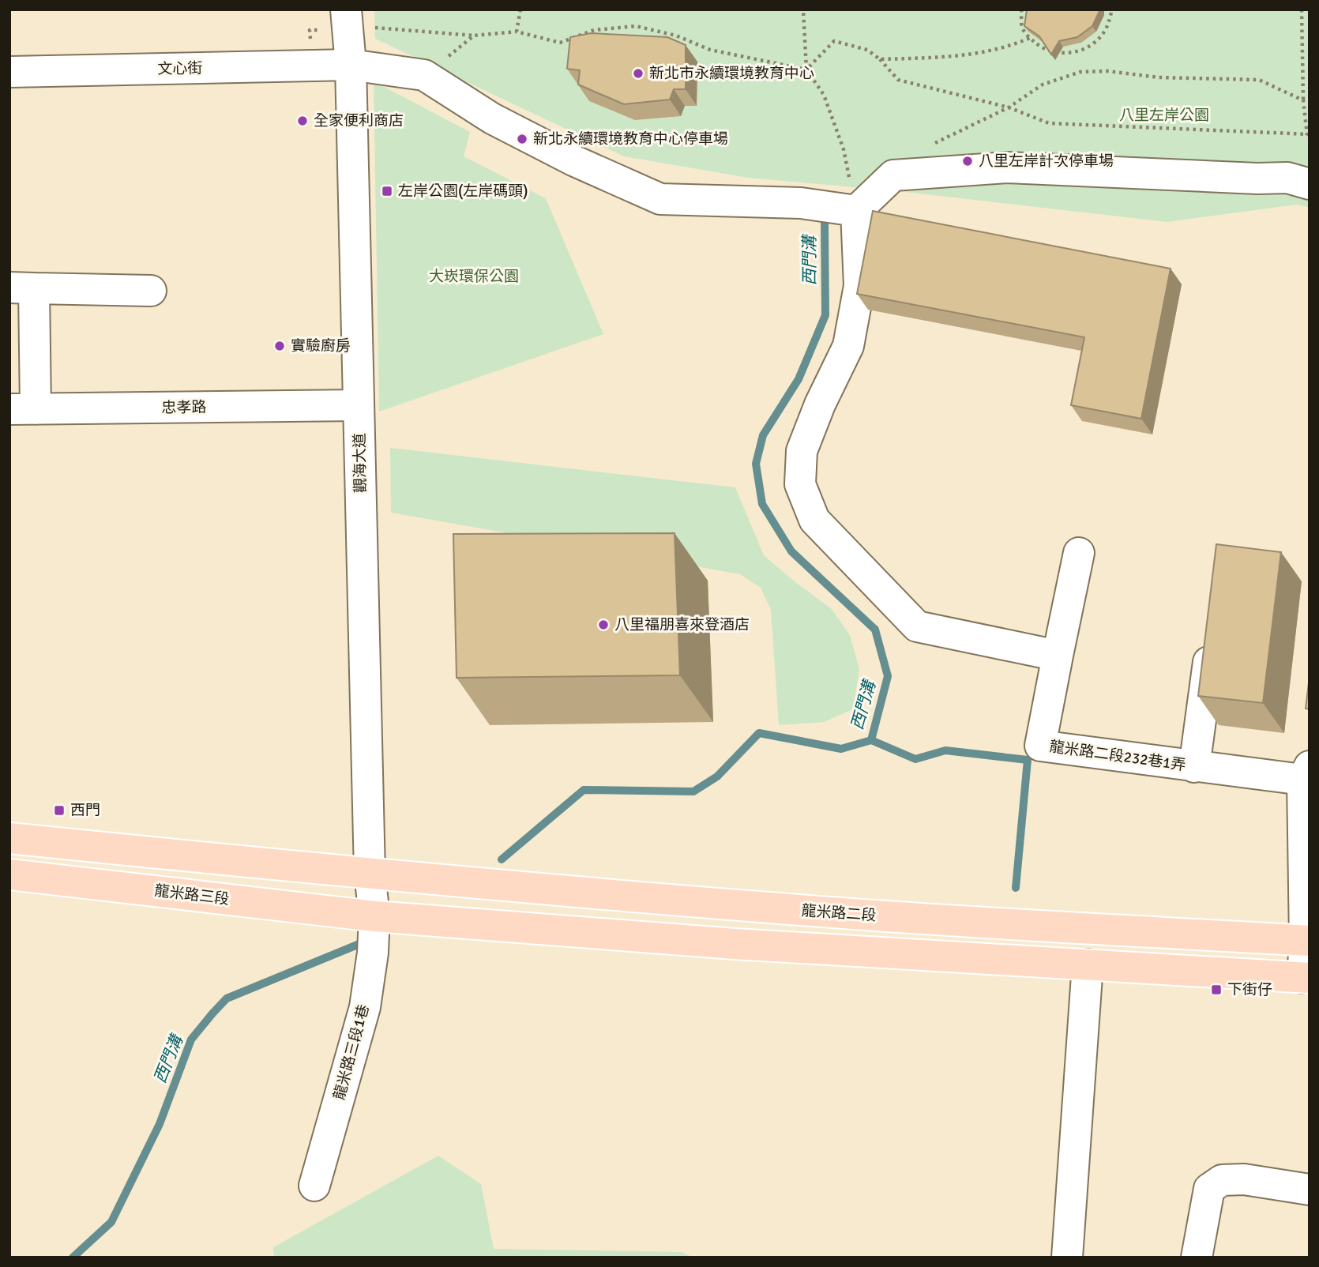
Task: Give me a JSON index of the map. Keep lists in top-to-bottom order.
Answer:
{
  "streets": {
    "main road": ["龍米路三段", "龍米路二段"],
    "street": [
      "文心街",
      "忠孝路",
      "觀海大道",
      "龍米路二段232巷1弄",
      "龍米路三段1巷"
    ]
  },
  "crossings": [
    ["文心街", "觀海大道"],
    ["忠孝路", "觀海大道"],
    ["觀海大道", "龍米路三段"],
    ["觀海大道", "龍米路二段"],
    ["觀海大道", "龍米路三段1巷"],
    ["龍米路三段", "龍米路三段1巷"]
  ],
  "water": ["西門溝"],
  "parks": ["八里左岸公園", "大崁環保公園"],
  "places": {
    "other": [
      "新北市永續環境教育中心",
      "全家便利商店",
      "新北永續環境教育中心停車場",
      "八里左岸計次停車場",
      "實驗廚房",
      "八里福朋喜來登酒店"
    ],
    "transit": ["左岸公園(左岸碼頭)", "西門", "下街仔"]
  }
}
